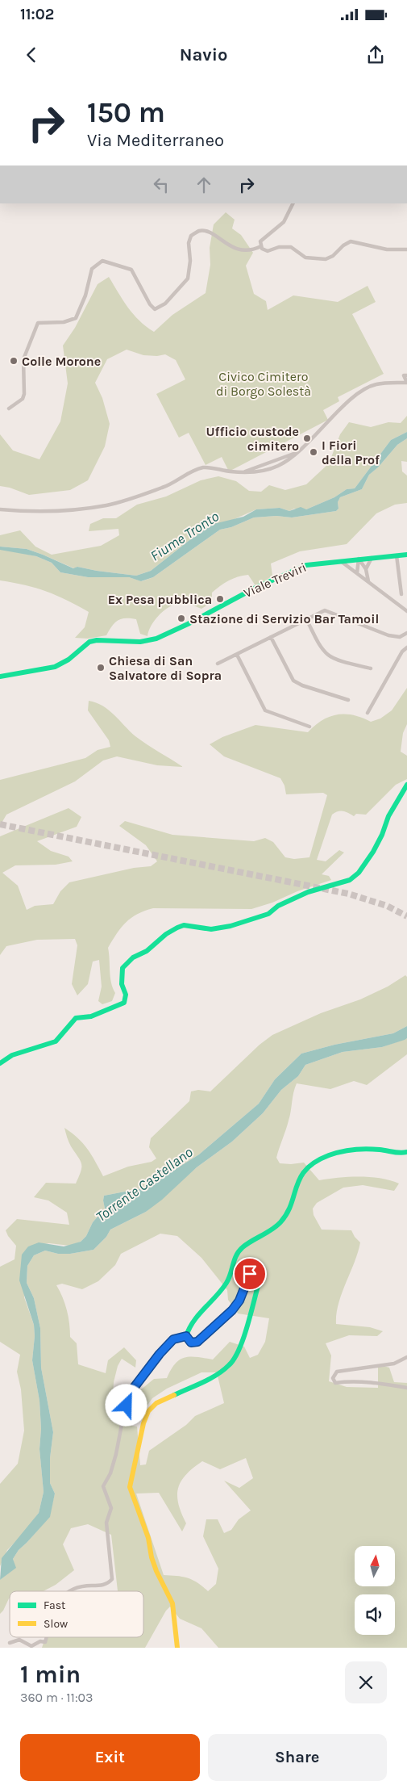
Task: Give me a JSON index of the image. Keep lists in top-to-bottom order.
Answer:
{
  "streets": {
    "street": ["Viale Treviri"]
  },
  "water": ["Fiume Tronto", "Torrente Castellano"],
  "parks": ["Civico Cimitero di Borgo Solestà"],
  "places": [
    "Colle Morone",
    "Ufficio custode cimitero",
    "I Fiori della Prof",
    "Ex Pesa pubblica",
    "Stazione di Servizio Bar Tamoil",
    "Chiesa di San Salvatore di Sopra"
  ],
  "legend": ["Fast", "Slow"],
  "north": "top",
  "page": {
    "status": "11:02",
    "header": "Navio",
    "turn": ["150 m", "Via Mediterraneo"],
    "heading": ["1 min", "360 m · 11:03"],
    "buttons": ["Exit", "Share"]
  }
}
